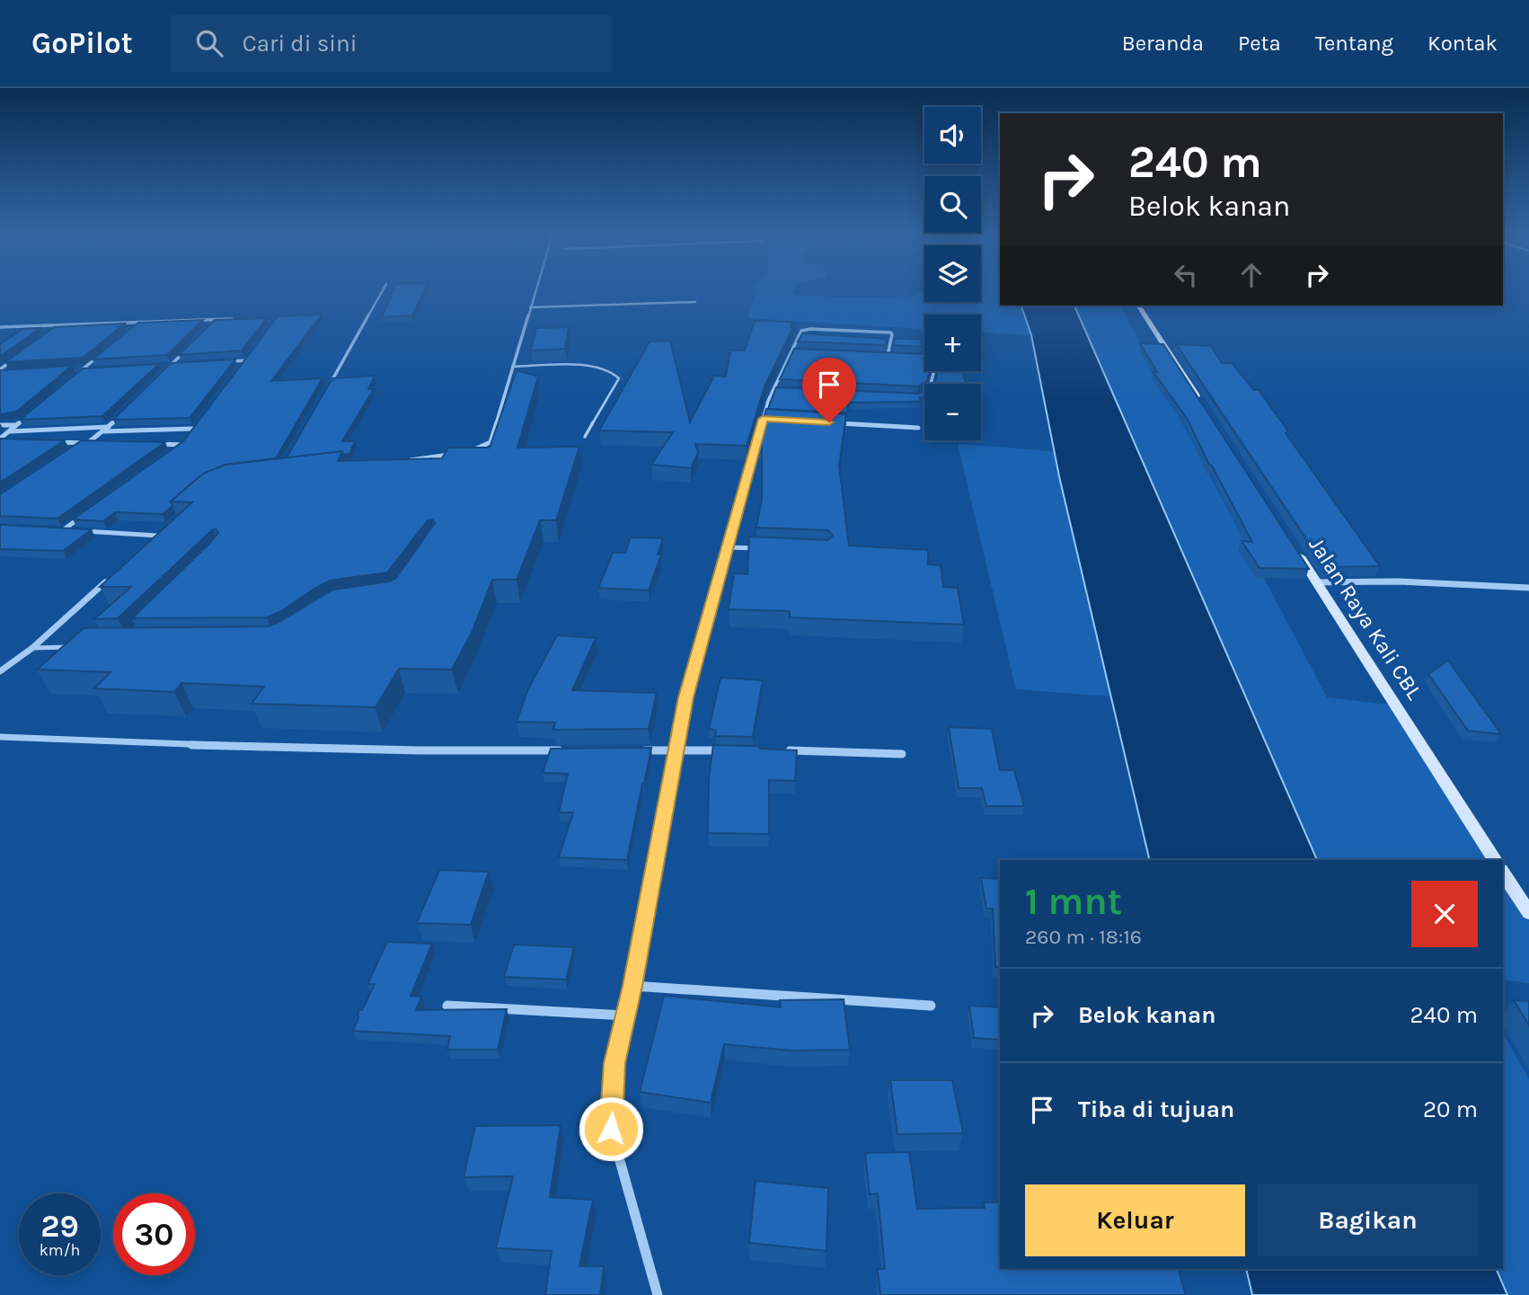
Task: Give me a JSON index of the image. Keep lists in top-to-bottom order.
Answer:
{
  "streets": {
    "main road": ["Jalan Raya Kali CBL"]
  },
  "page": {
    "header": "GoPilot",
    "search": "Cari di sini",
    "nav": [
      "Beranda",
      "Peta",
      "Tentang",
      "Kontak"
    ],
    "map_buttons": ["+", "−"],
    "turn": ["240 m", "Belok kanan"],
    "heading": ["1 mnt", "260 m · 18:16"],
    "list": [
      {
        "name": "Belok kanan",
        "value": "240 m"
      },
      {
        "name": "Tiba di tujuan",
        "value": "20 m"
      }
    ],
    "buttons": ["Keluar", "Bagikan"],
    "speed": "29 km/h",
    "limit": "30"
  }
}
